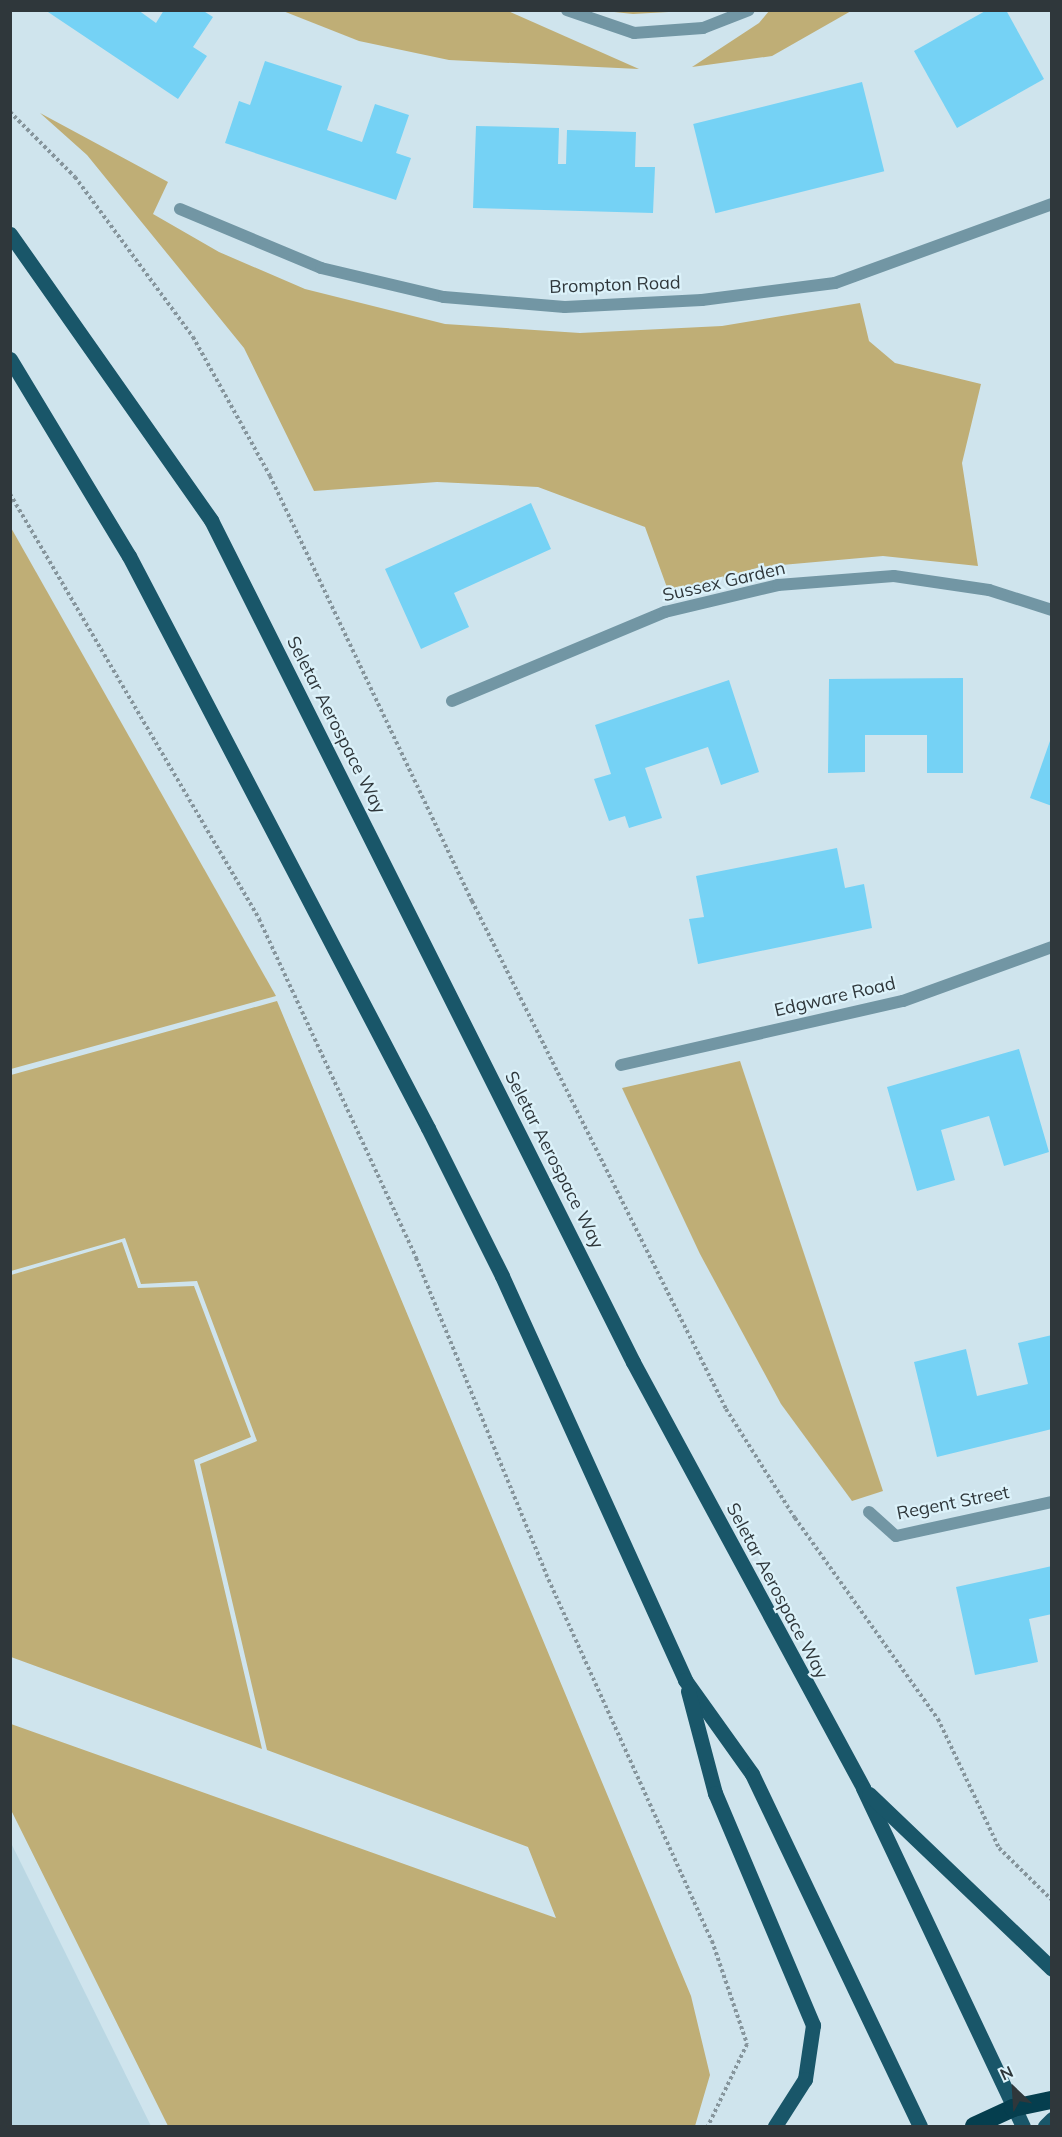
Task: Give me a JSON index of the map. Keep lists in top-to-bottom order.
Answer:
{
  "streets": {
    "main road": ["Seletar Aerospace Way"],
    "street": [
      "Brompton Road",
      "Sussex Garden",
      "Edgware Road",
      "Regent Street"
    ]
  },
  "north": "top left"
}
